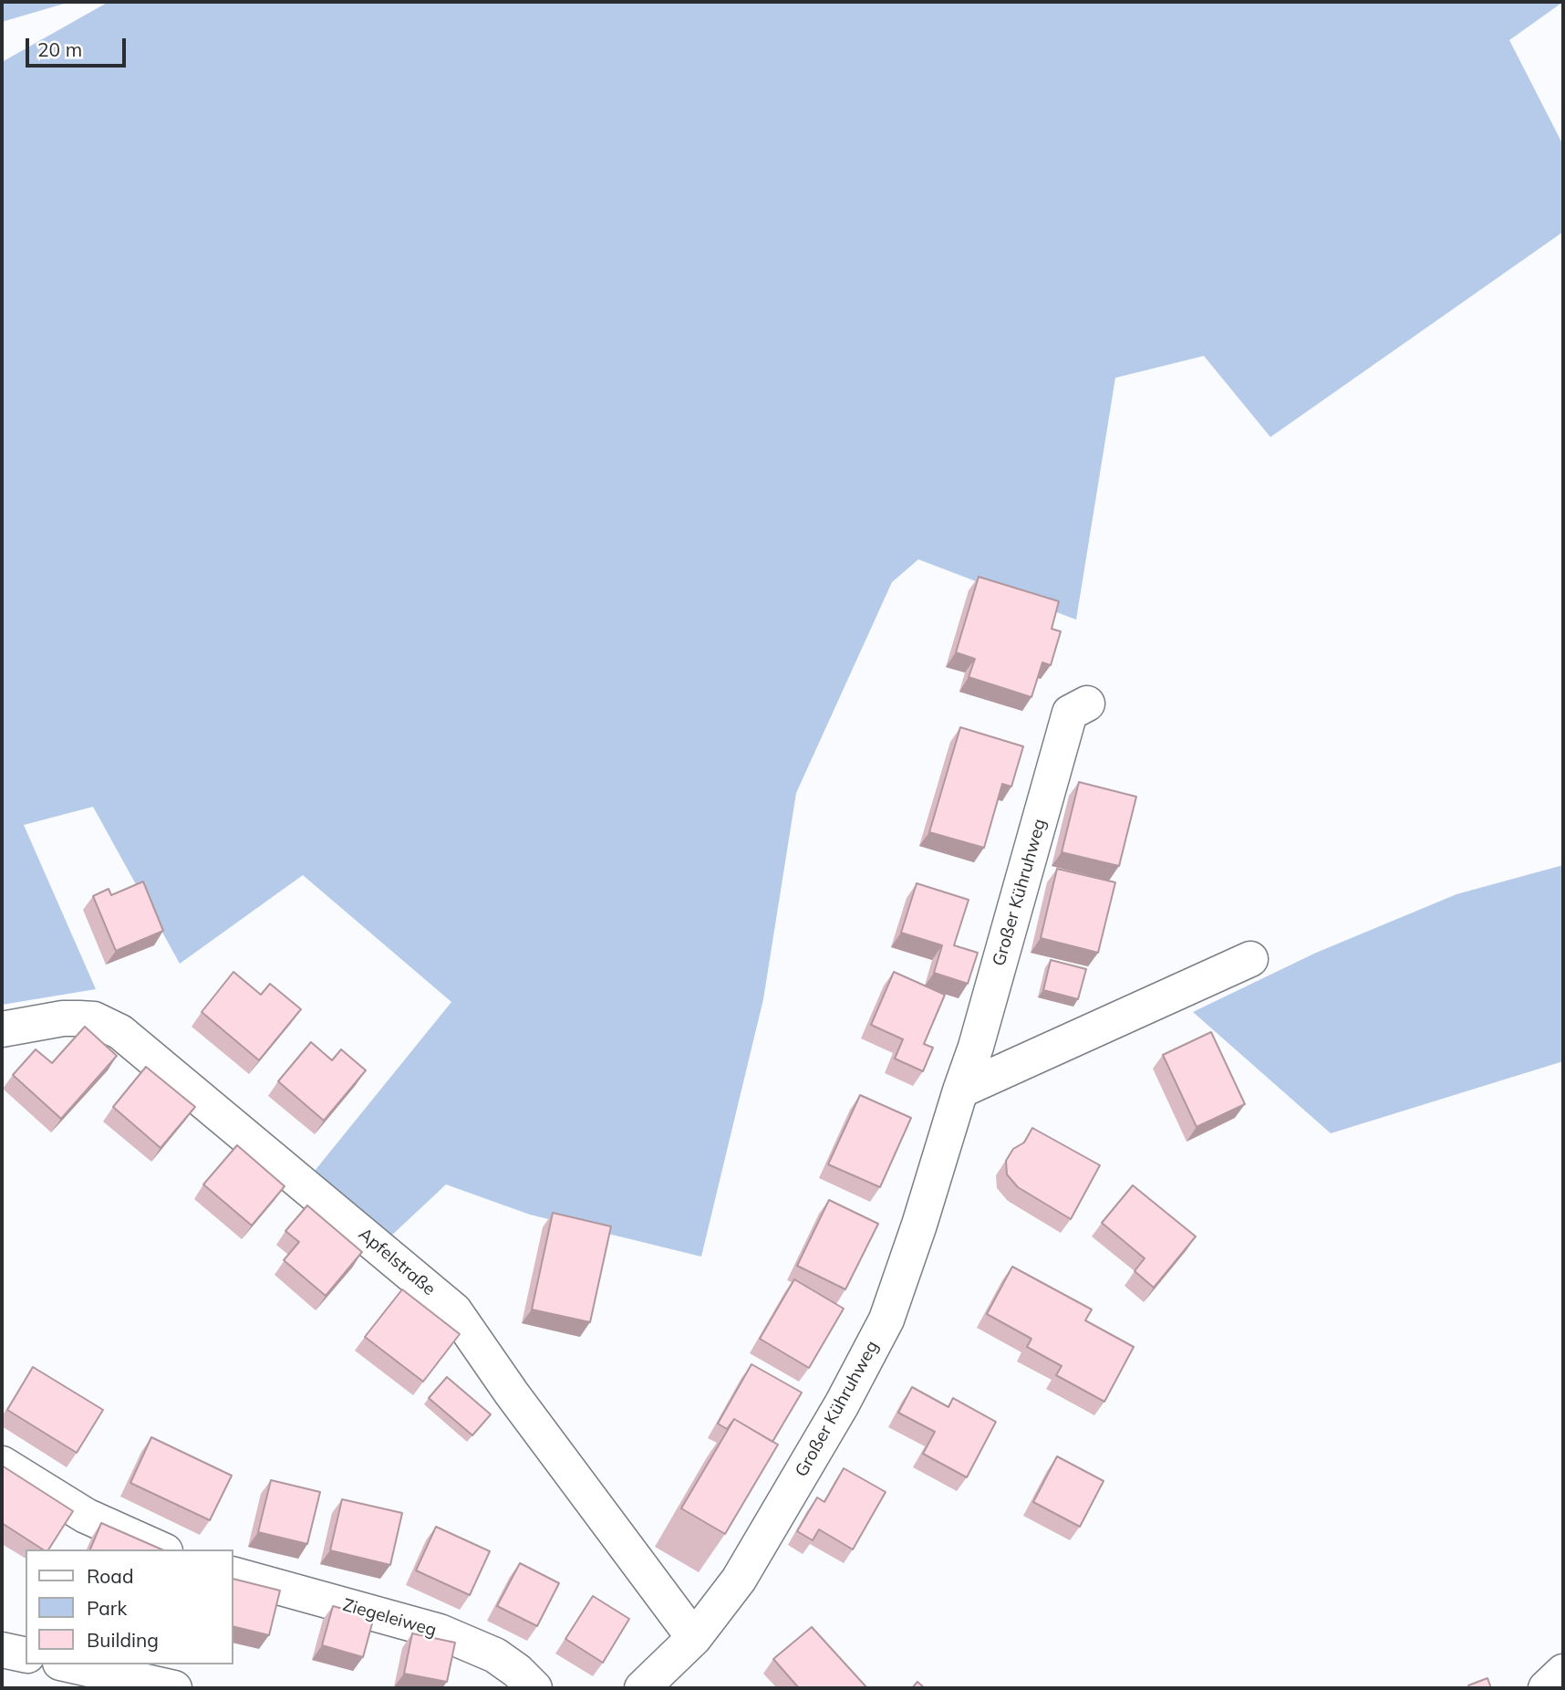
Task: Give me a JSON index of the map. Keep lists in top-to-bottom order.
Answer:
{
  "streets": {
    "street": ["Großer Kühruhweg", "Apfelstraße", "Ziegeleiweg"]
  },
  "crossings": [
    ["Großer Kühruhweg", "Apfelstraße"]
  ],
  "legend": ["Road", "Park", "Building"],
  "scale_bar": "20 m"
}
